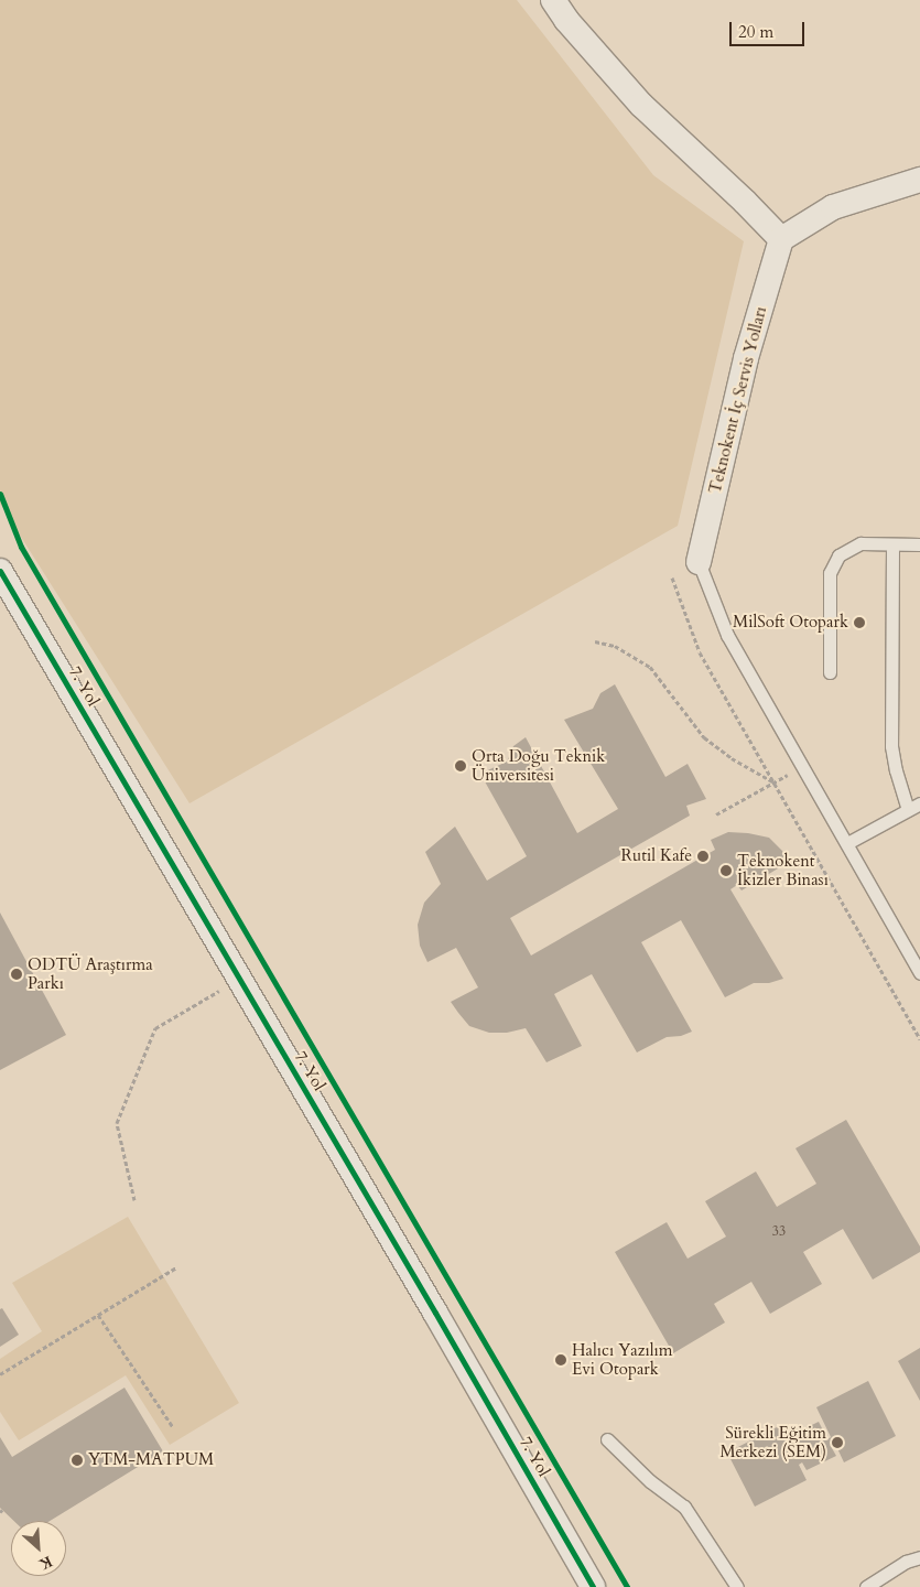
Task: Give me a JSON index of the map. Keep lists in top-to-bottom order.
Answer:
{
  "streets": {
    "street": ["Teknokent İç Servis Yolları", "7. Yol"]
  },
  "places": [
    "MilSoft Otopark",
    "Orta Doğu Teknik Üniversitesi",
    "Rutil Kafe",
    "Teknokent İkizler Binası",
    "ODTÜ Araştırma Parkı",
    "Halıcı Yazılım Evi Otopark",
    "Sürekli Eğitim Merkezi (SEM)",
    "YTM-MATPUM"
  ],
  "house_numbers": ["33"],
  "scale_bar": "20 m",
  "north": "bottom right"
}
